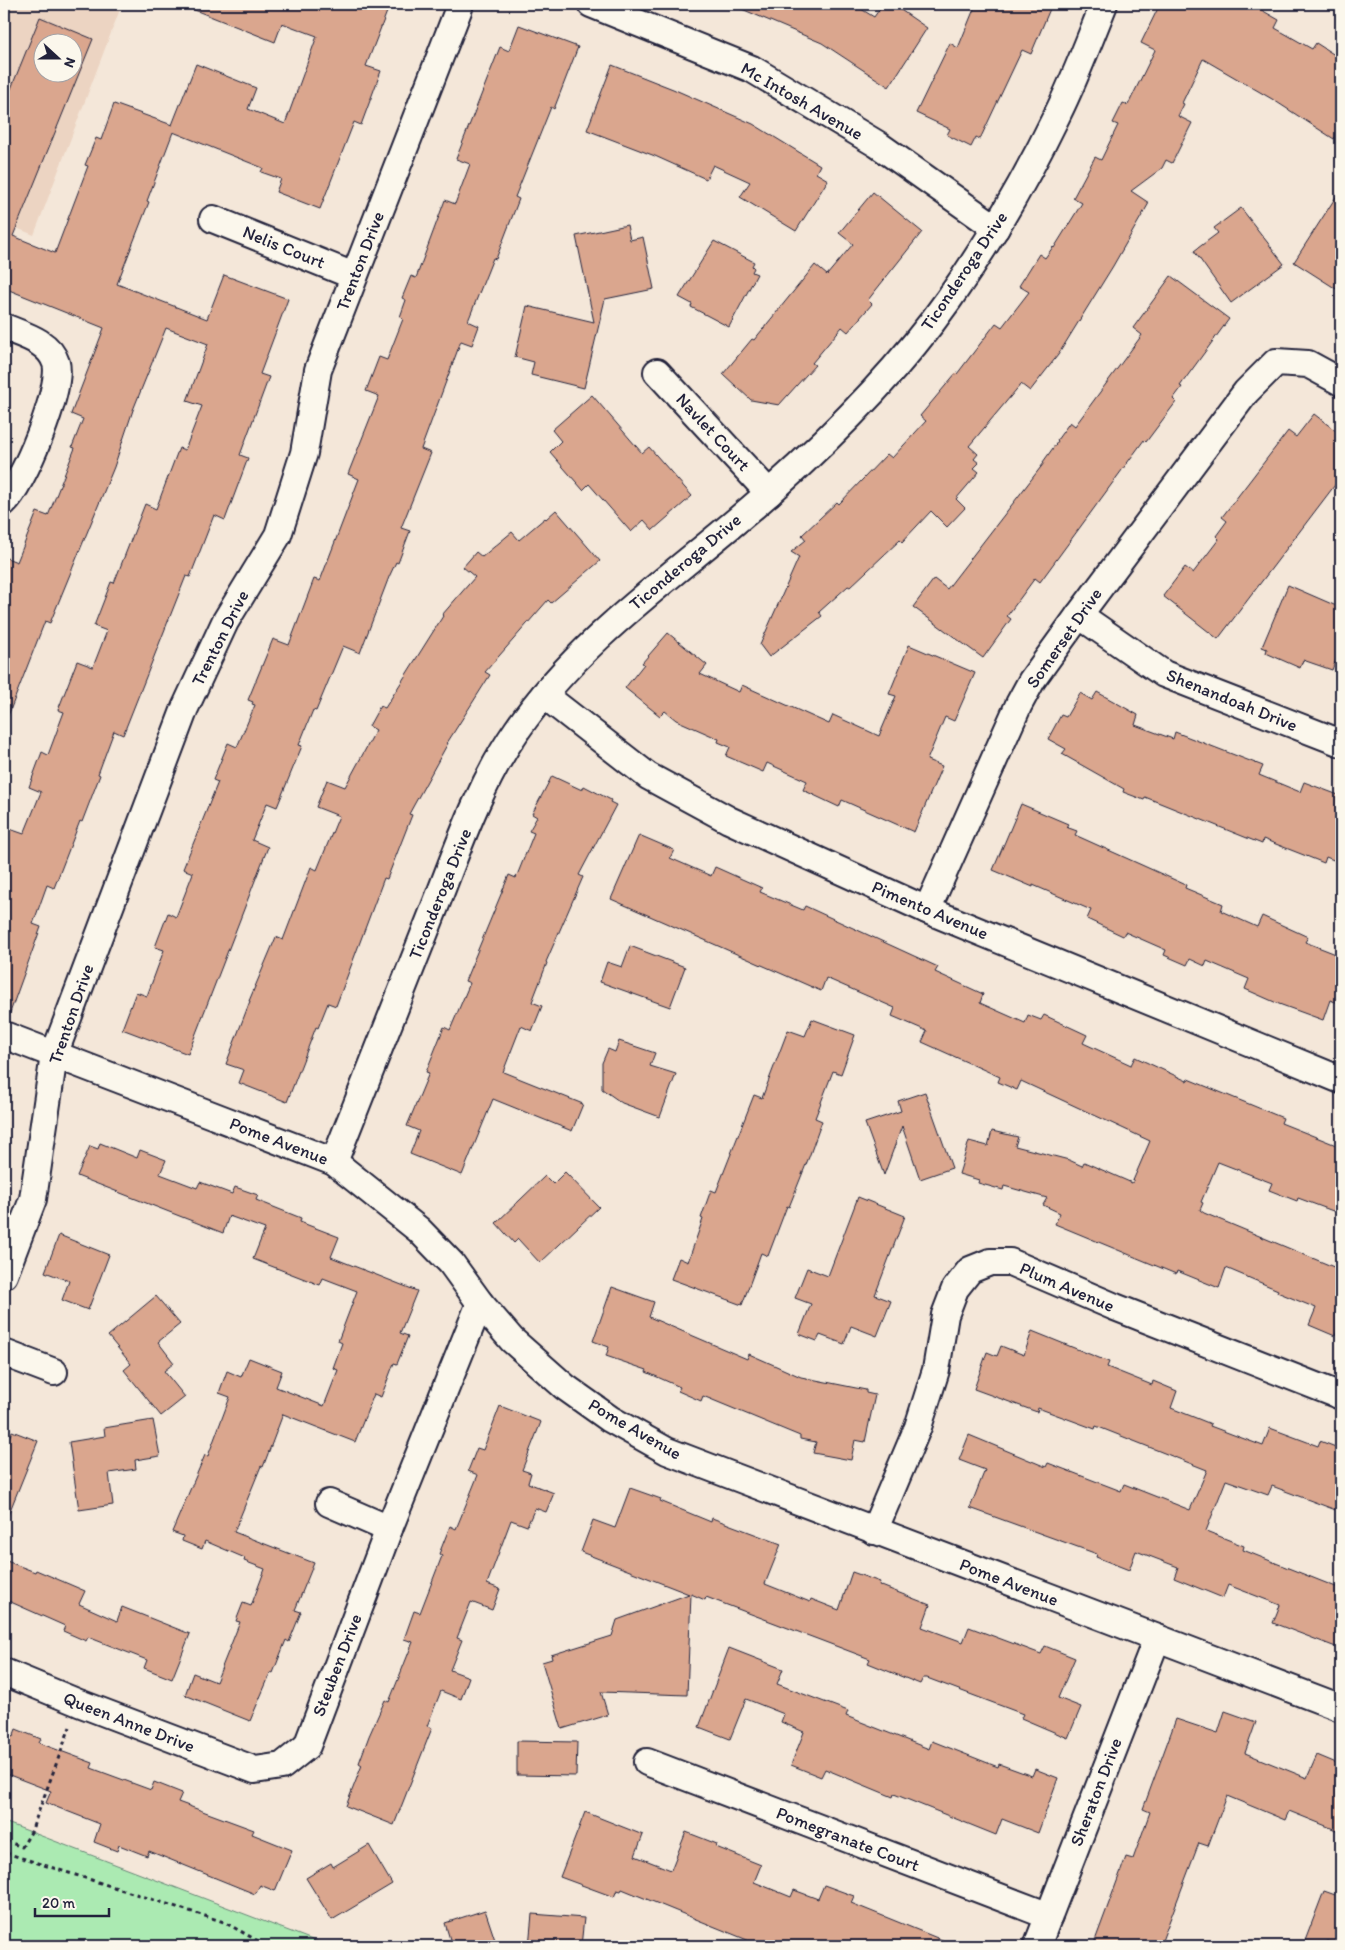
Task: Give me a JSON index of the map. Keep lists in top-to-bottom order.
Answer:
{
  "streets": {
    "street": [
      "Mc Intosh Avenue",
      "Nelis Court",
      "Trenton Drive",
      "Ticonderoga Drive",
      "Navlet Court",
      "Somerset Drive",
      "Shenandoah Drive",
      "Pimento Avenue",
      "Pome Avenue",
      "Plum Avenue",
      "Steuben Drive",
      "Queen Anne Drive",
      "Sheraton Drive",
      "Pomegranate Court"
    ]
  },
  "crossings": [
    ["Mc Intosh Avenue", "Ticonderoga Drive"],
    ["Nelis Court", "Trenton Drive"],
    ["Trenton Drive", "Pome Avenue"],
    ["Ticonderoga Drive", "Navlet Court"],
    ["Ticonderoga Drive", "Pimento Avenue"],
    ["Ticonderoga Drive", "Pome Avenue"],
    ["Somerset Drive", "Shenandoah Drive"],
    ["Somerset Drive", "Pimento Avenue"],
    ["Pome Avenue", "Plum Avenue"],
    ["Pome Avenue", "Steuben Drive"],
    ["Pome Avenue", "Sheraton Drive"],
    ["Steuben Drive", "Queen Anne Drive"],
    ["Sheraton Drive", "Pomegranate Court"]
  ],
  "scale_bar": "20 m",
  "north": "right"
}
